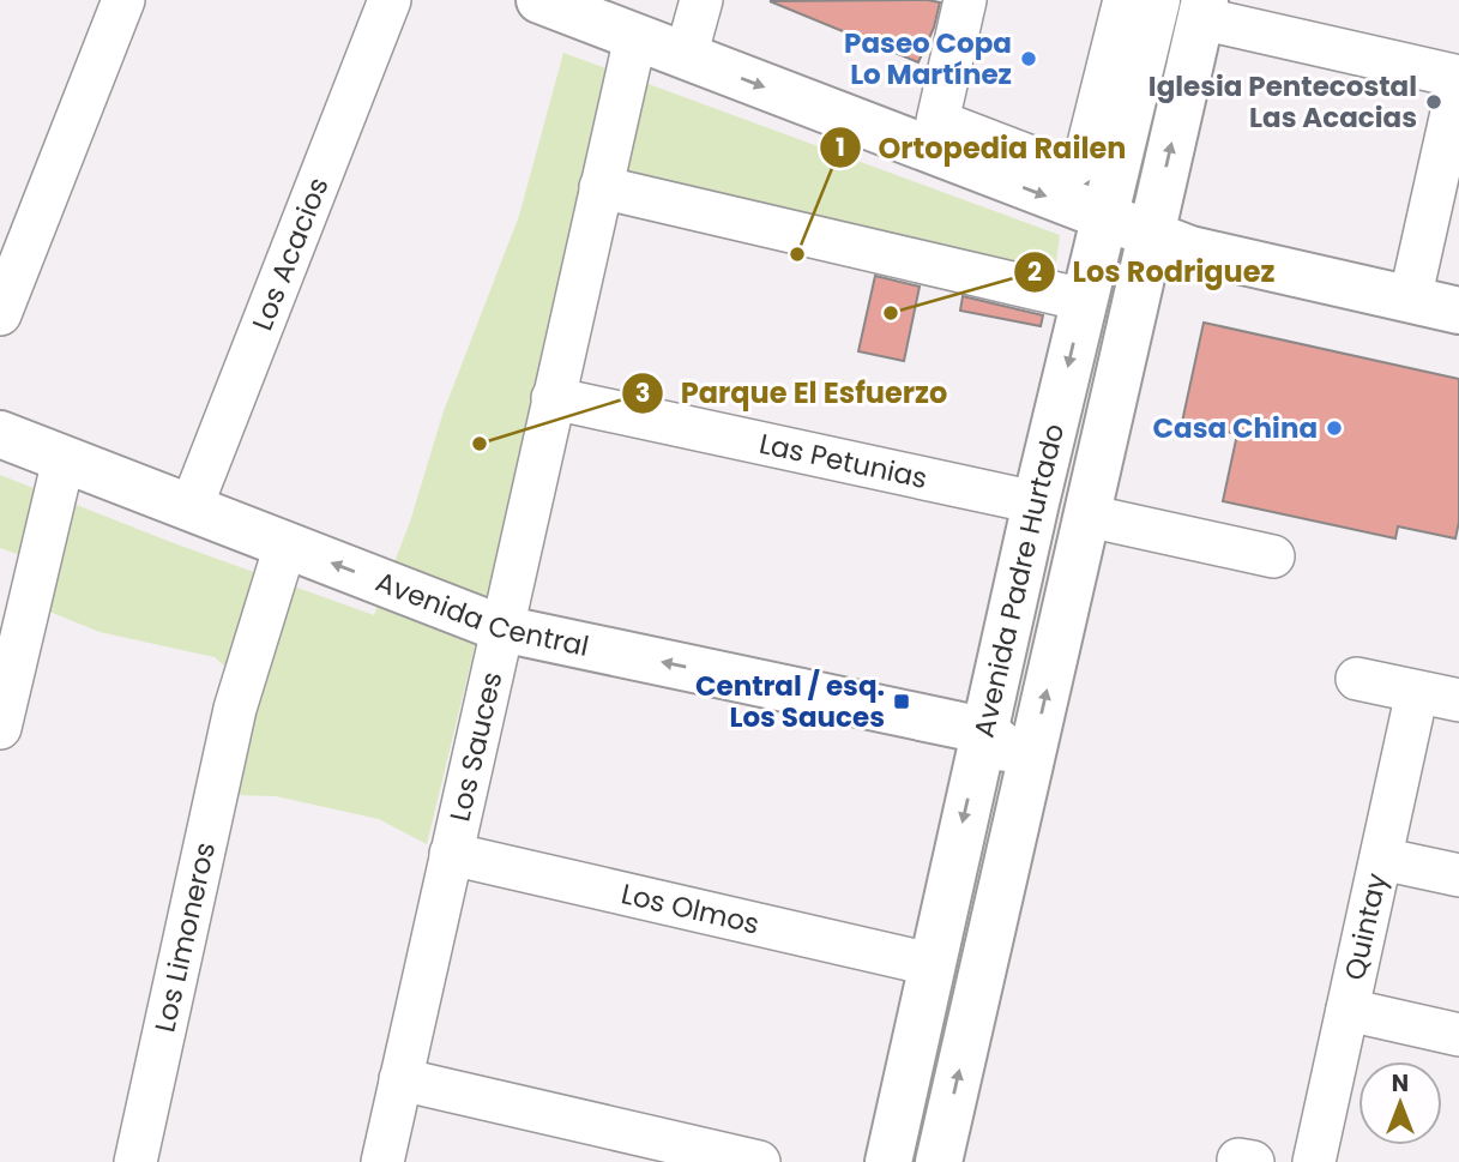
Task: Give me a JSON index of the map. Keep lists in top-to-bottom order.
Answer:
{
  "streets": {
    "main road": ["Avenida Padre Hurtado", "Avenida Central"],
    "street": [
      "Los Acacios",
      "Las Petunias",
      "Los Sauces",
      "Los Olmos",
      "Quintay",
      "Los Limoneros"
    ]
  },
  "crossings": [
    ["Los Acacios", "Avenida Central"],
    ["Las Petunias", "Avenida Padre Hurtado"],
    ["Las Petunias", "Los Sauces"],
    ["Avenida Padre Hurtado", "Avenida Central"],
    ["Avenida Padre Hurtado", "Los Olmos"],
    ["Avenida Central", "Los Sauces"],
    ["Avenida Central", "Los Limoneros"],
    ["Los Sauces", "Los Olmos"]
  ],
  "one_way": ["Avenida Central"],
  "places": {
    "other": [
      "Paseo Copa Lo Martínez",
      "Iglesia Pentecostal Las Acacias",
      "Ortopedia Railen",
      "Los Rodriguez",
      "Casa China",
      "Parque El Esfuerzo"
    ],
    "transit": ["Central / esq. Los Sauces"]
  },
  "north": "top"
}
